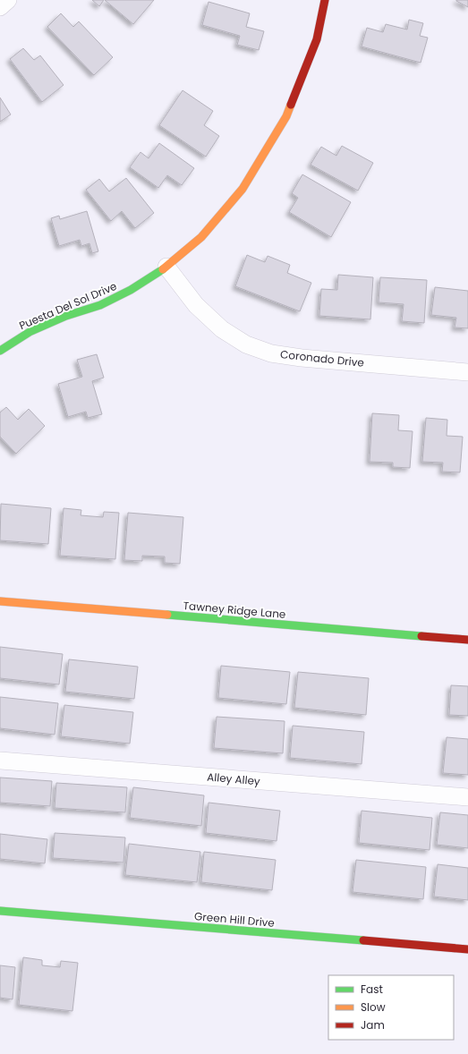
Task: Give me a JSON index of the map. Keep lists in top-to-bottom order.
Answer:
{
  "streets": {
    "street": [
      "Puesta Del Sol Drive",
      "Coronado Drive",
      "Tawney Ridge Lane",
      "Alley Alley",
      "Green Hill Drive"
    ]
  },
  "crossings": [
    ["Puesta Del Sol Drive", "Coronado Drive"]
  ],
  "legend": ["Fast", "Slow", "Jam"]
}
